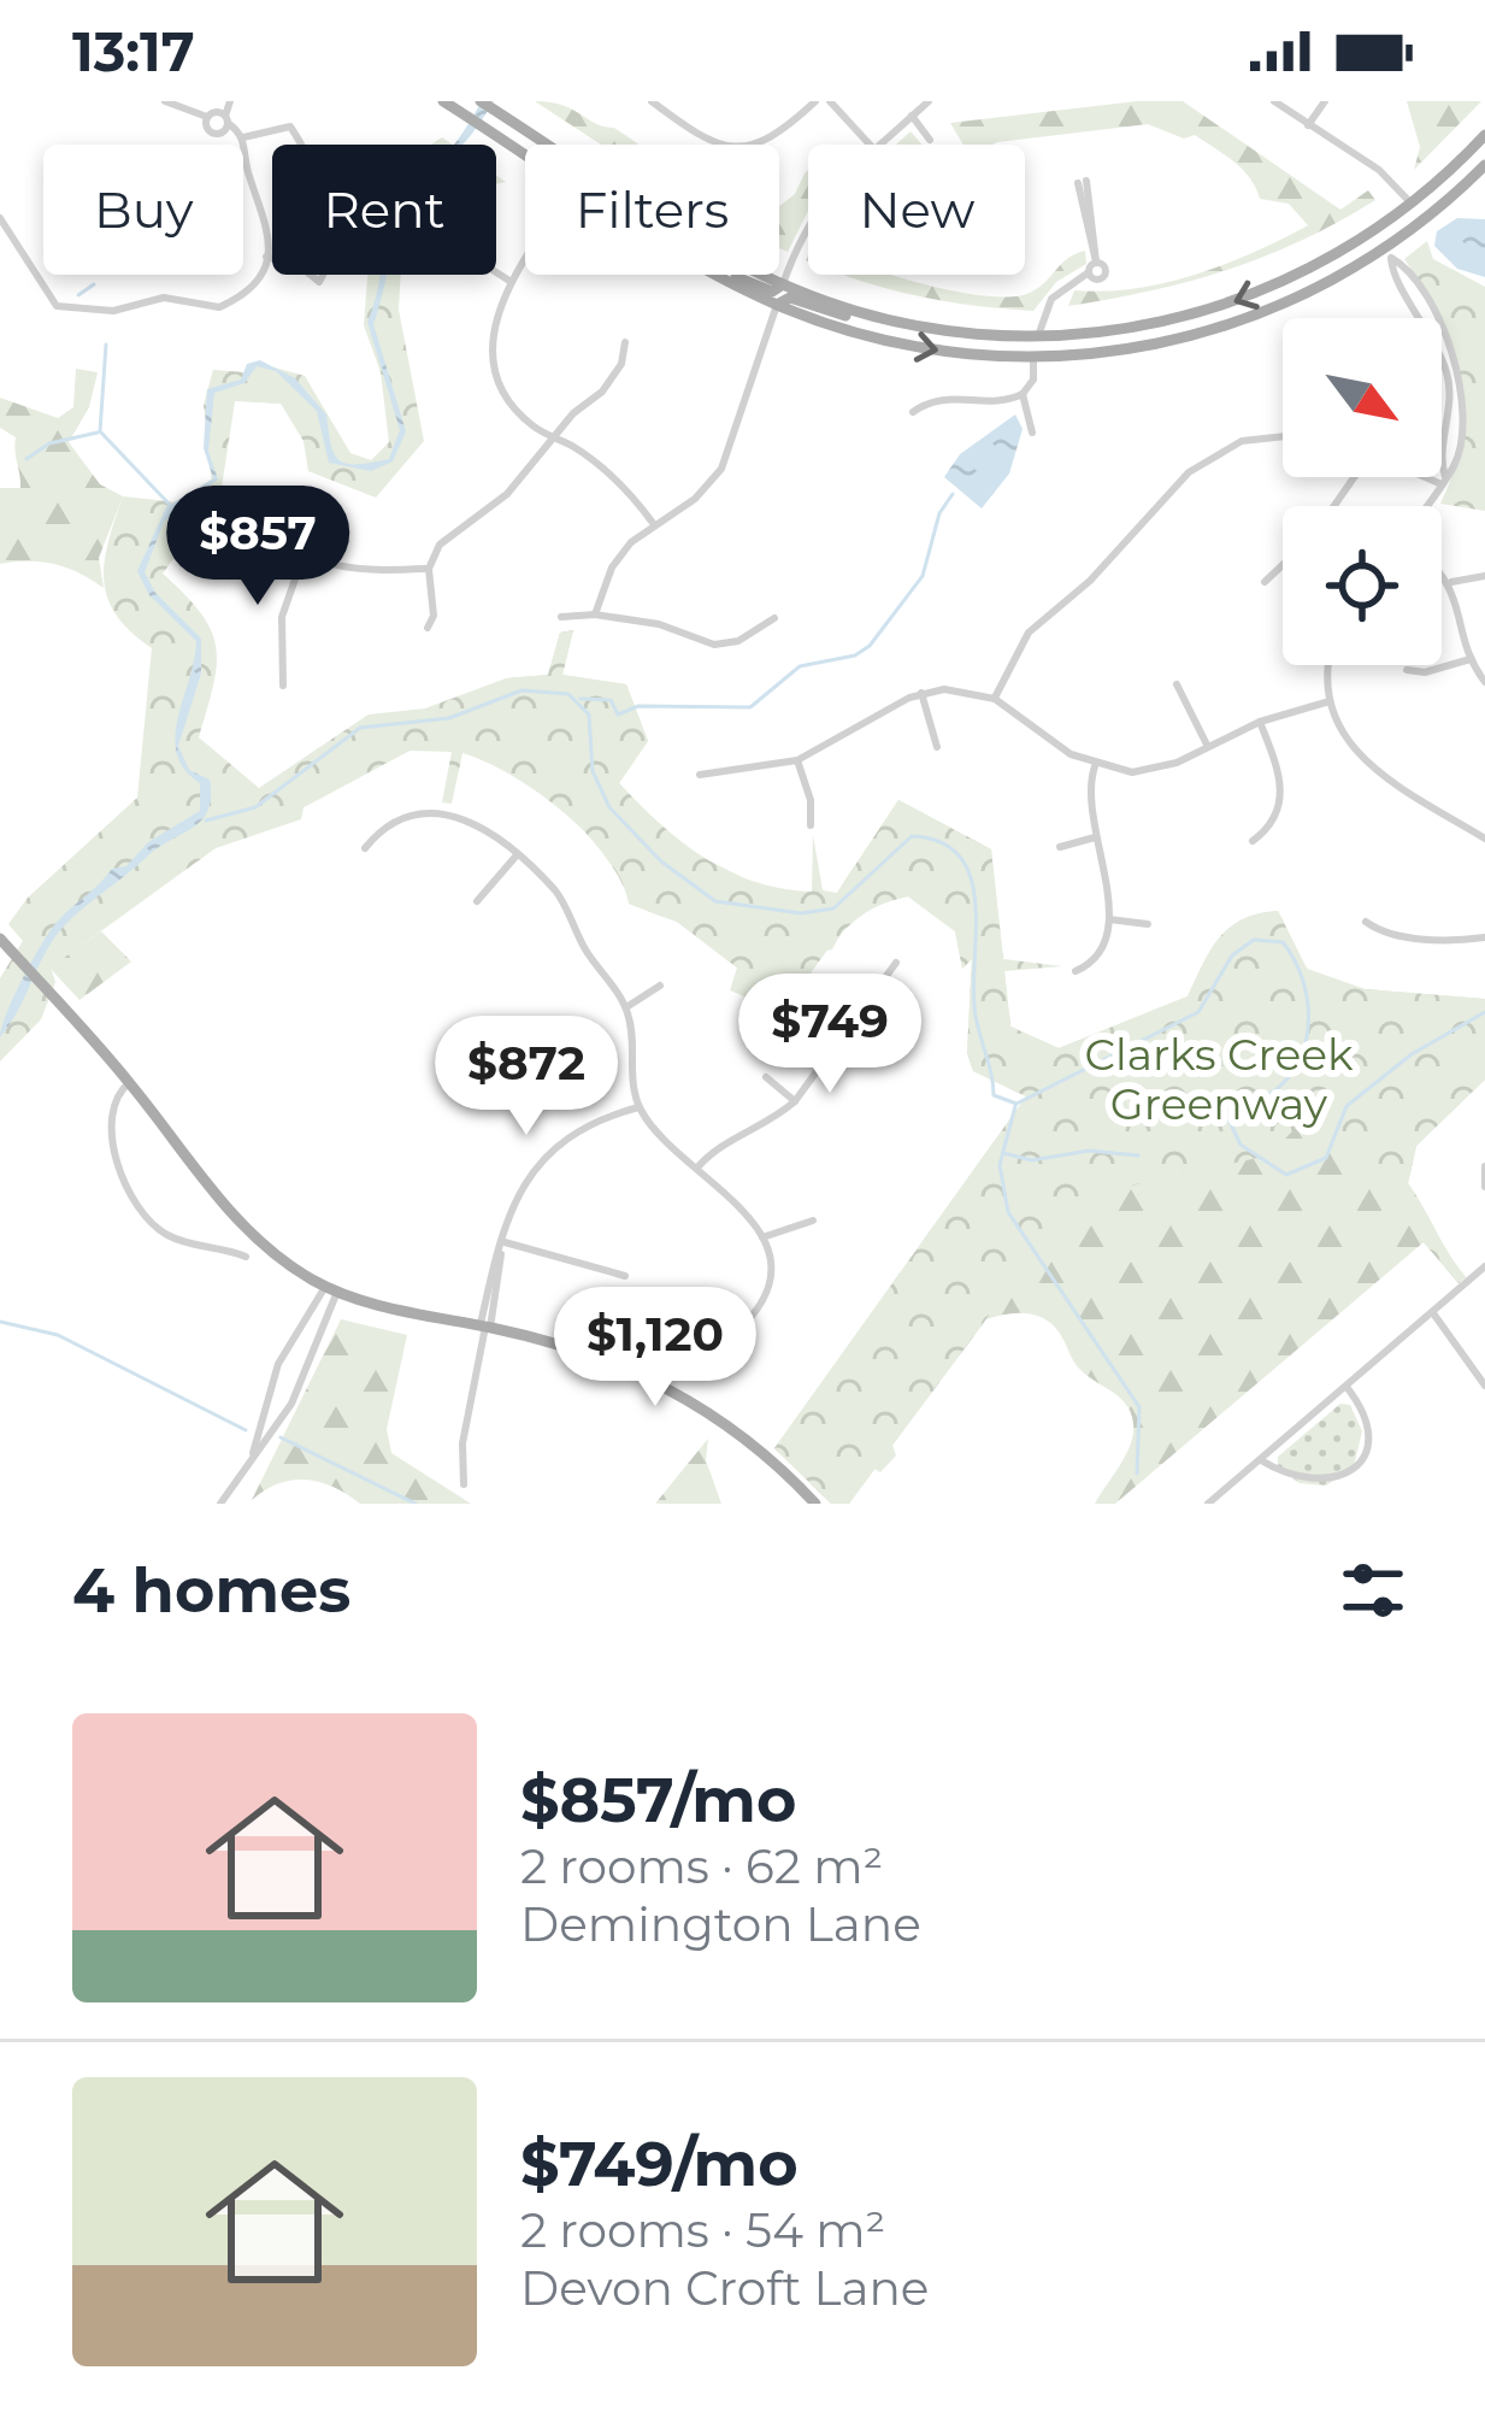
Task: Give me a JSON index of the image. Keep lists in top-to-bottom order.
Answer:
{
  "parks": ["Clarks Creek Greenway"],
  "north": "bottom right",
  "page": {
    "status": "13:17",
    "chip": [
      "Buy",
      "Rent",
      "Filters",
      "New"
    ],
    "price": [
      "$857",
      "$749",
      "$872",
      "$1,120"
    ],
    "heading": "4 homes",
    "list": [
      {
        "name": "$857/mo",
        "note": "2 rooms · 62 m² · Demington Lane"
      },
      {
        "name": "$749/mo",
        "note": "2 rooms · 54 m² · Devon Croft Lane"
      }
    ]
  }
}
